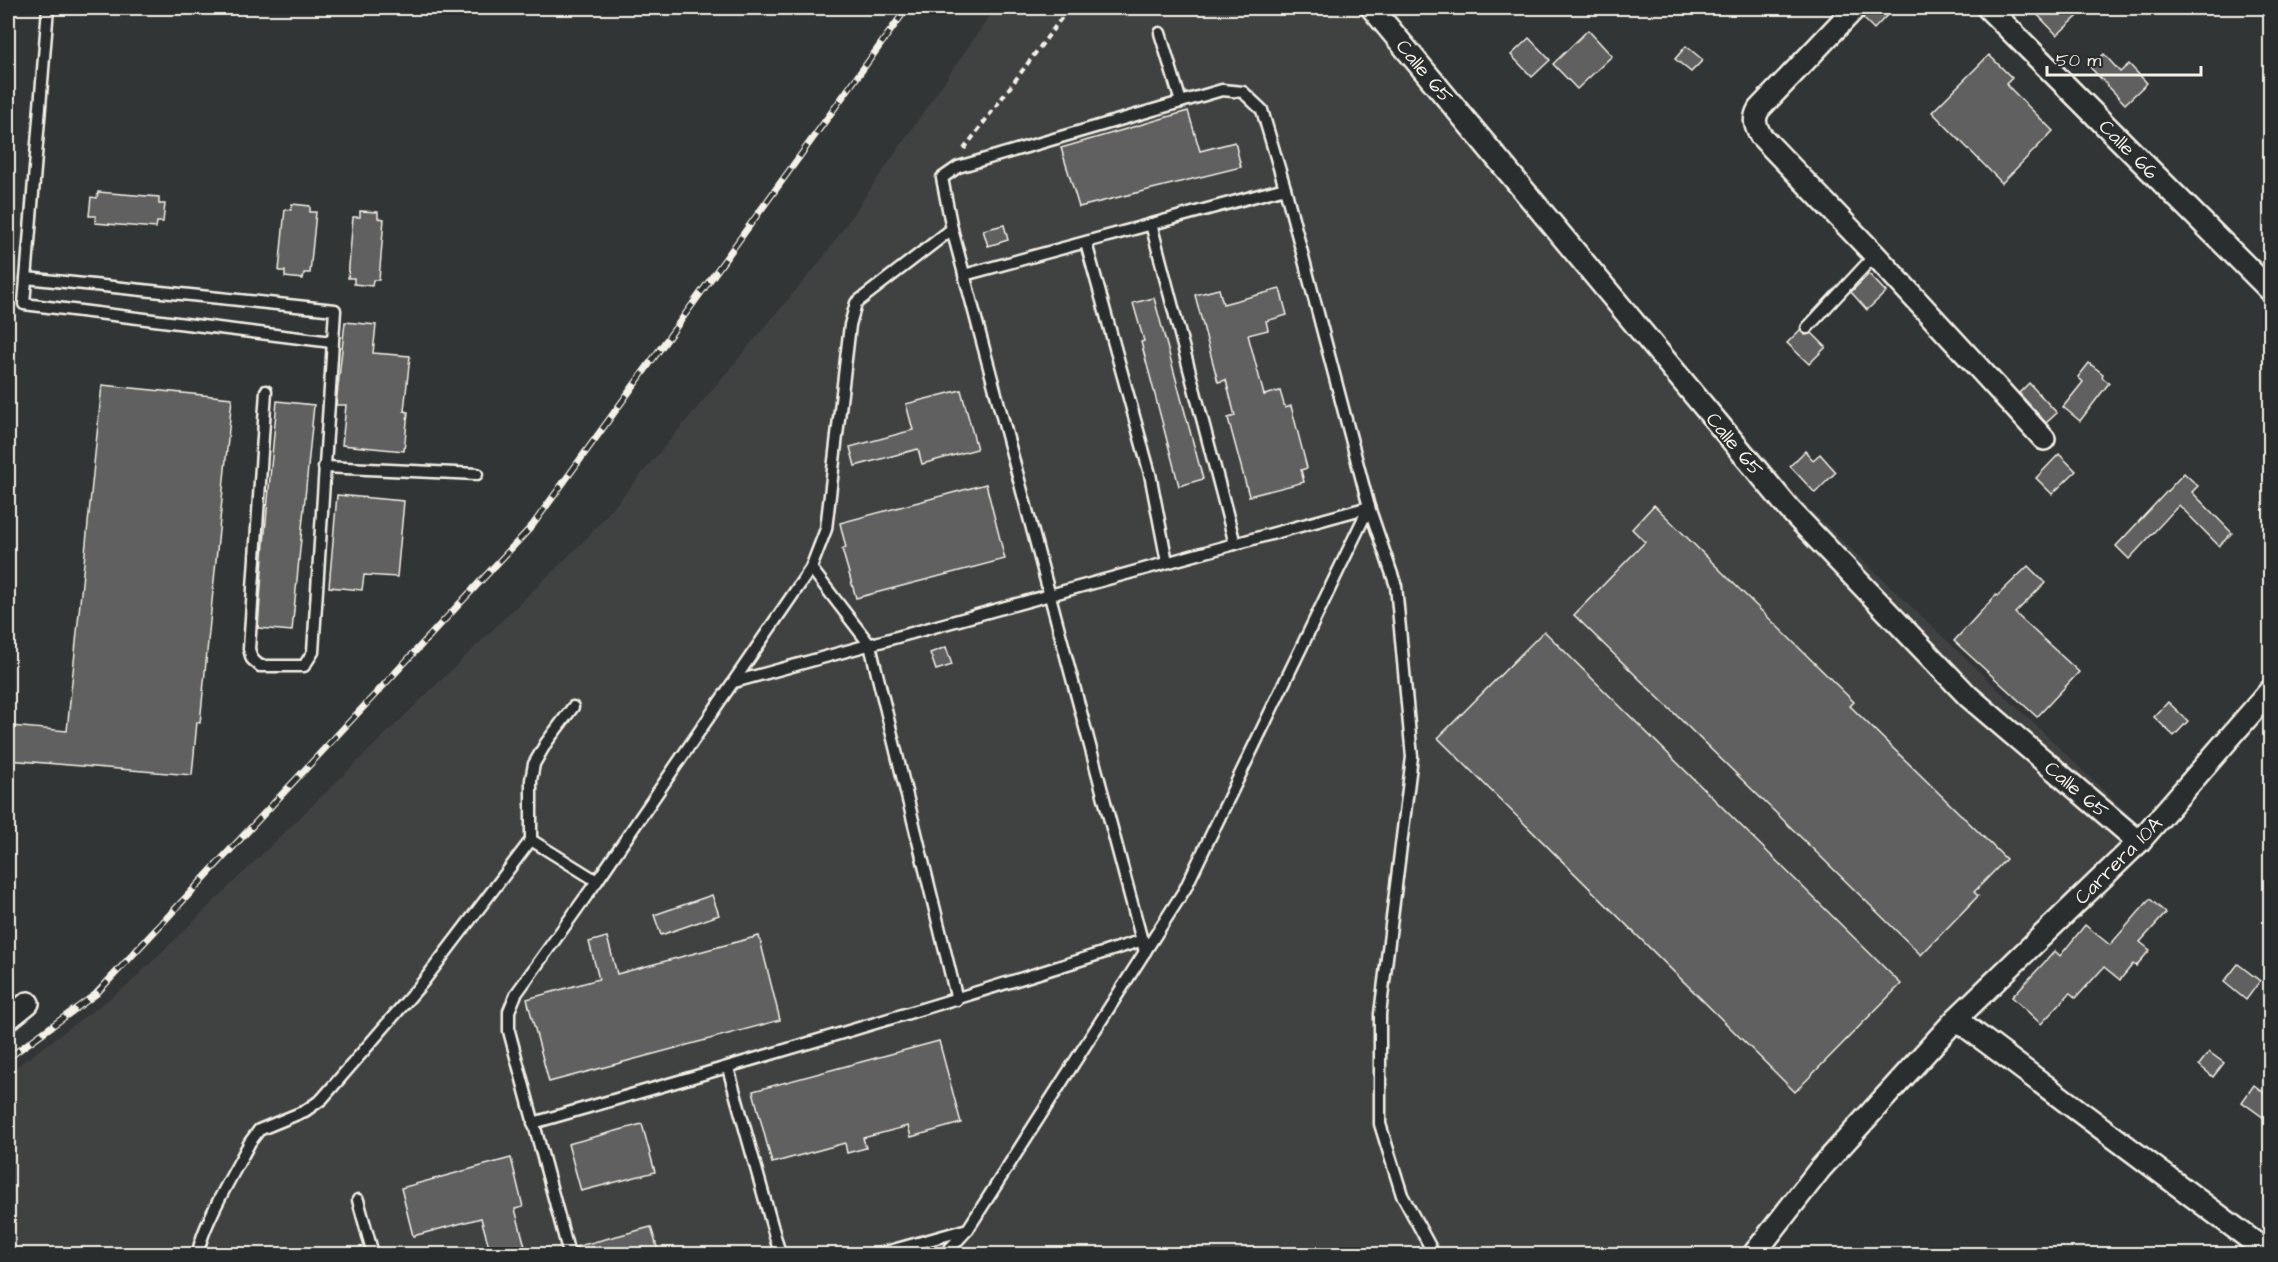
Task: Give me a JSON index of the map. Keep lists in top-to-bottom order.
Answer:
{
  "streets": {
    "street": ["Calle 65", "Calle 66", "Carrera 10A"]
  },
  "crossings": [
    ["Calle 65", "Carrera 10A"]
  ],
  "scale_bar": "50 m"
}
